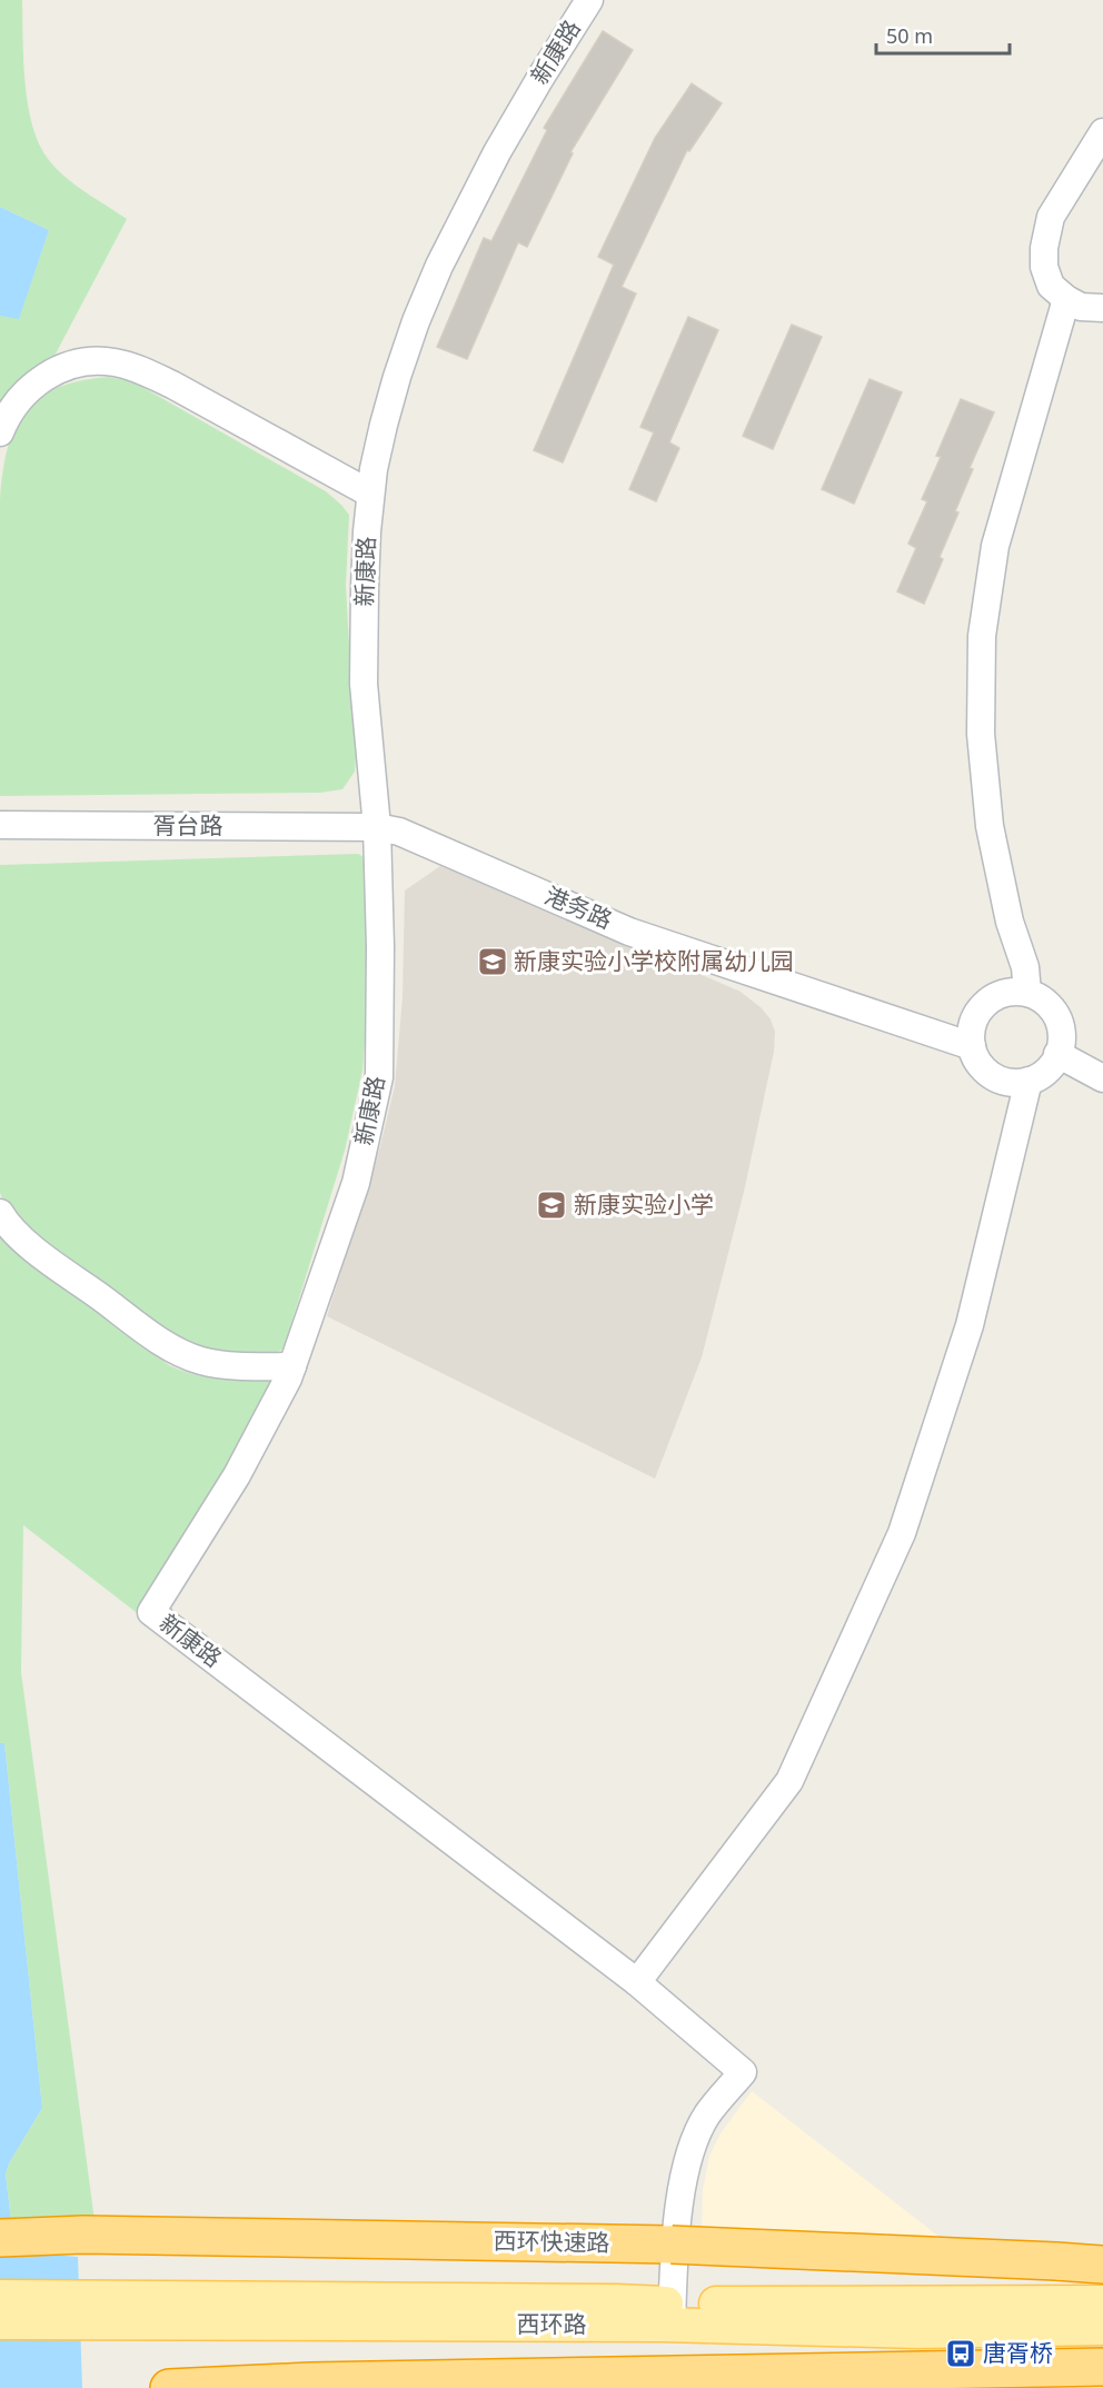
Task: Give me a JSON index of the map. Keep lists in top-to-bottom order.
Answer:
{
  "streets": {
    "highway": ["西环快速路"],
    "main road": ["西环路"],
    "street": ["新康路", "胥台路", "港务路"]
  },
  "crossings": [
    ["新康路", "胥台路"],
    ["新康路", "港务路"],
    ["胥台路", "港务路"]
  ],
  "places": {
    "school or university": ["新康实验小学校附属幼儿园", "新康实验小学"],
    "bus stop": ["唐胥桥"]
  },
  "scale_bar": "50 m"
}
